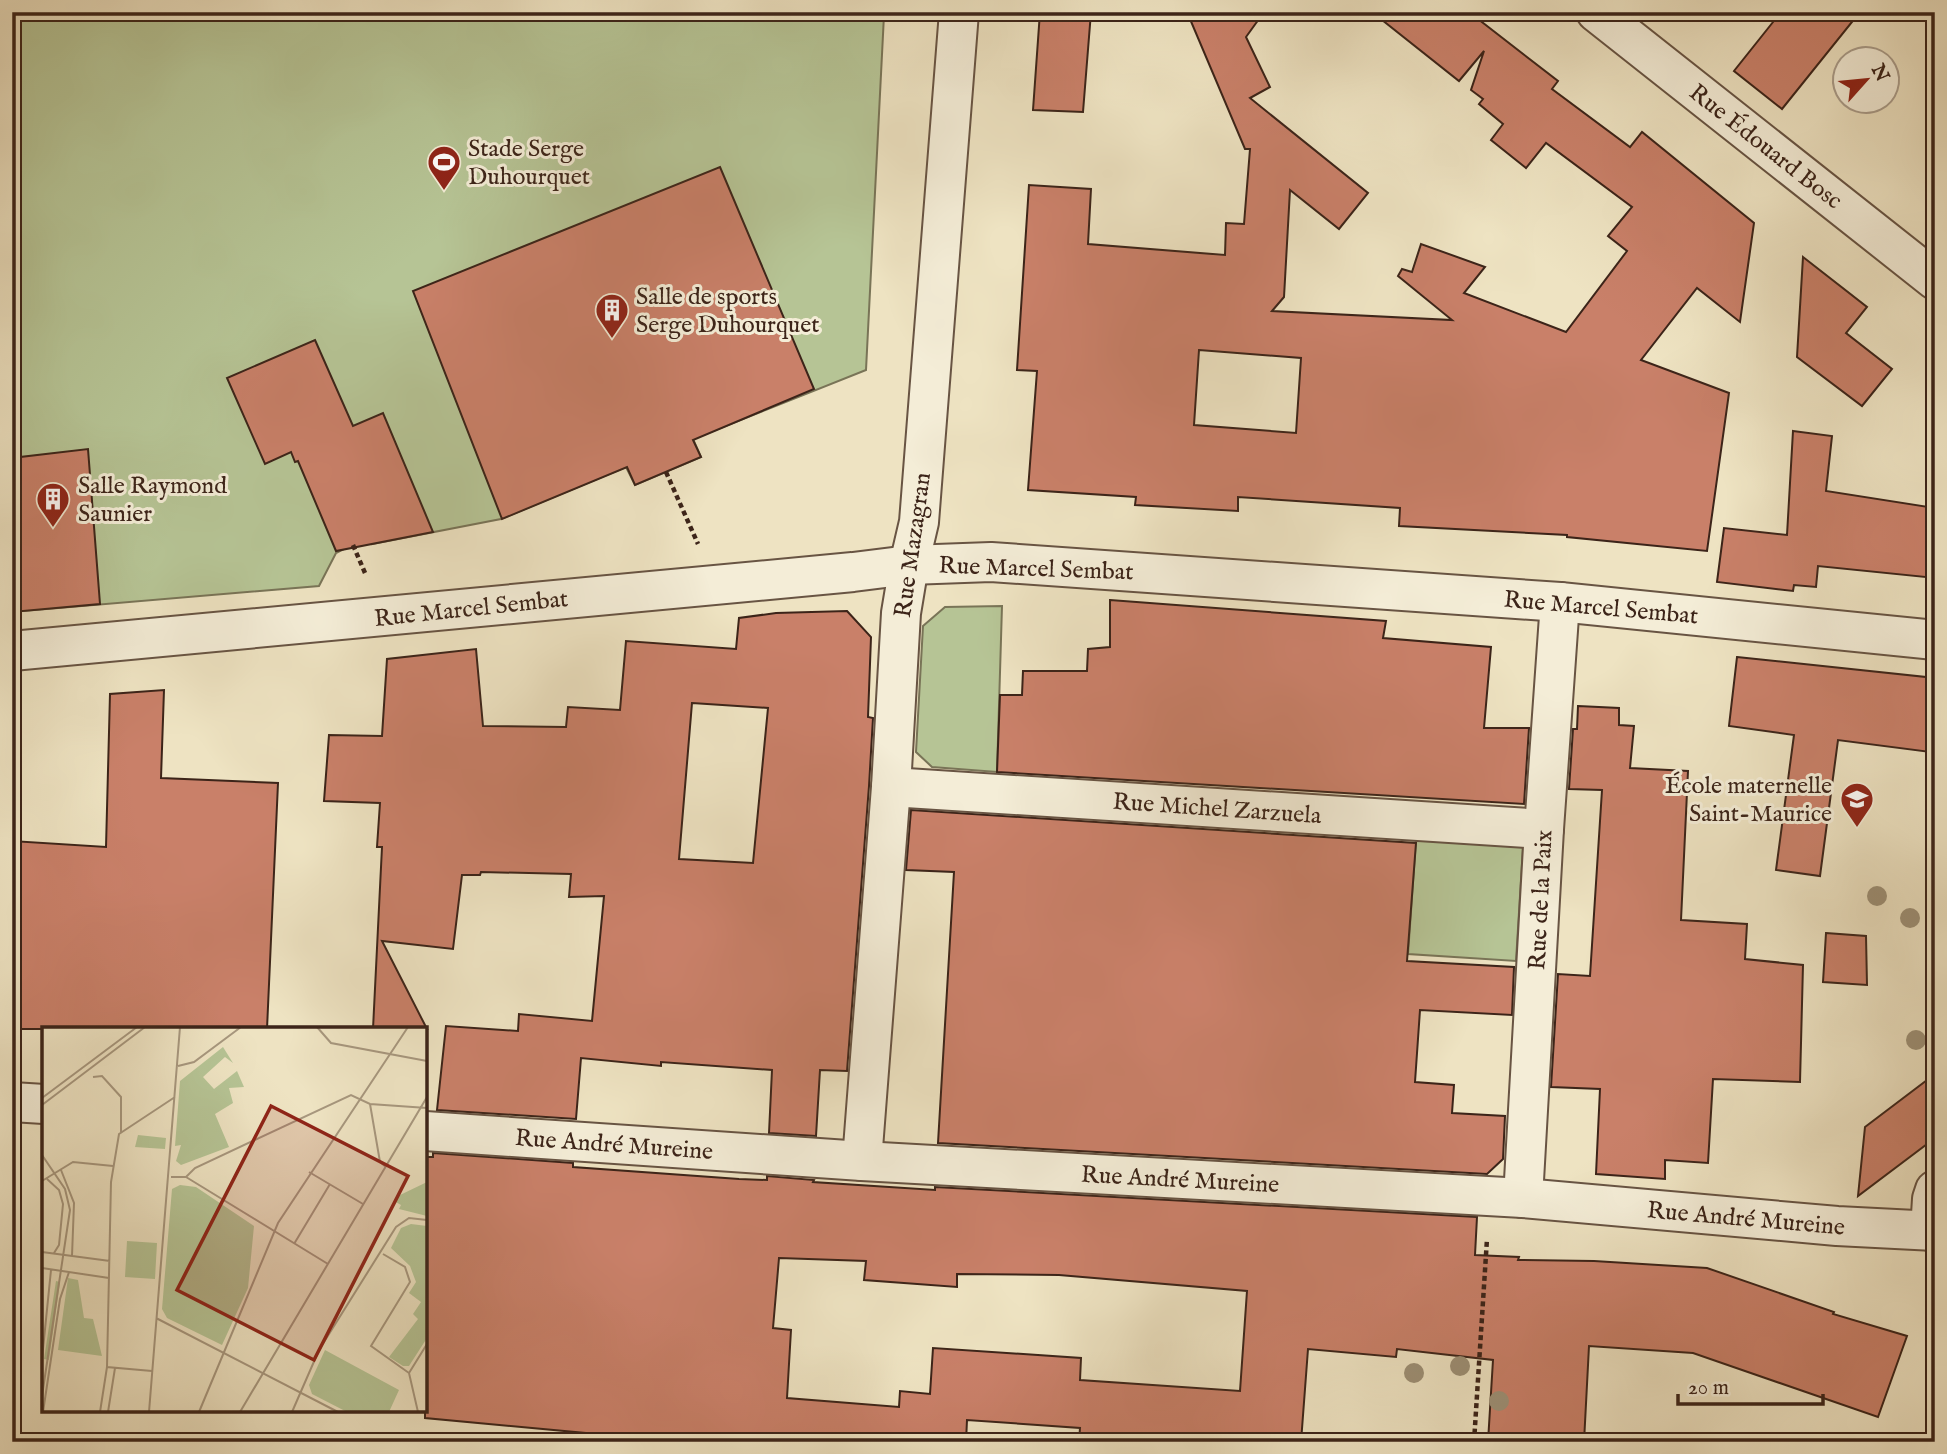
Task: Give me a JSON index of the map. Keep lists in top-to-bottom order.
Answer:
{
  "streets": {
    "street": [
      "Rue Édouard Bosc",
      "Rue Mazagran",
      "Rue Marcel Sembat",
      "Rue Michel Zarzuela",
      "Rue de la Paix",
      "Rue André Mureine"
    ]
  },
  "crossings": [
    ["Rue Mazagran", "Rue Marcel Sembat"],
    ["Rue Mazagran", "Rue Michel Zarzuela"],
    ["Rue Mazagran", "Rue André Mureine"],
    ["Rue Marcel Sembat", "Rue de la Paix"],
    ["Rue Michel Zarzuela", "Rue de la Paix"],
    ["Rue de la Paix", "Rue André Mureine"]
  ],
  "places": {
    "sports": ["Stade Serge Duhourquet"],
    "building": ["Salle de sports Serge Duhourquet", "Salle Raymond Saunier"],
    "school or university": ["École maternelle Saint-Maurice"]
  },
  "scale_bar": "20 m",
  "north": "top right"
}
